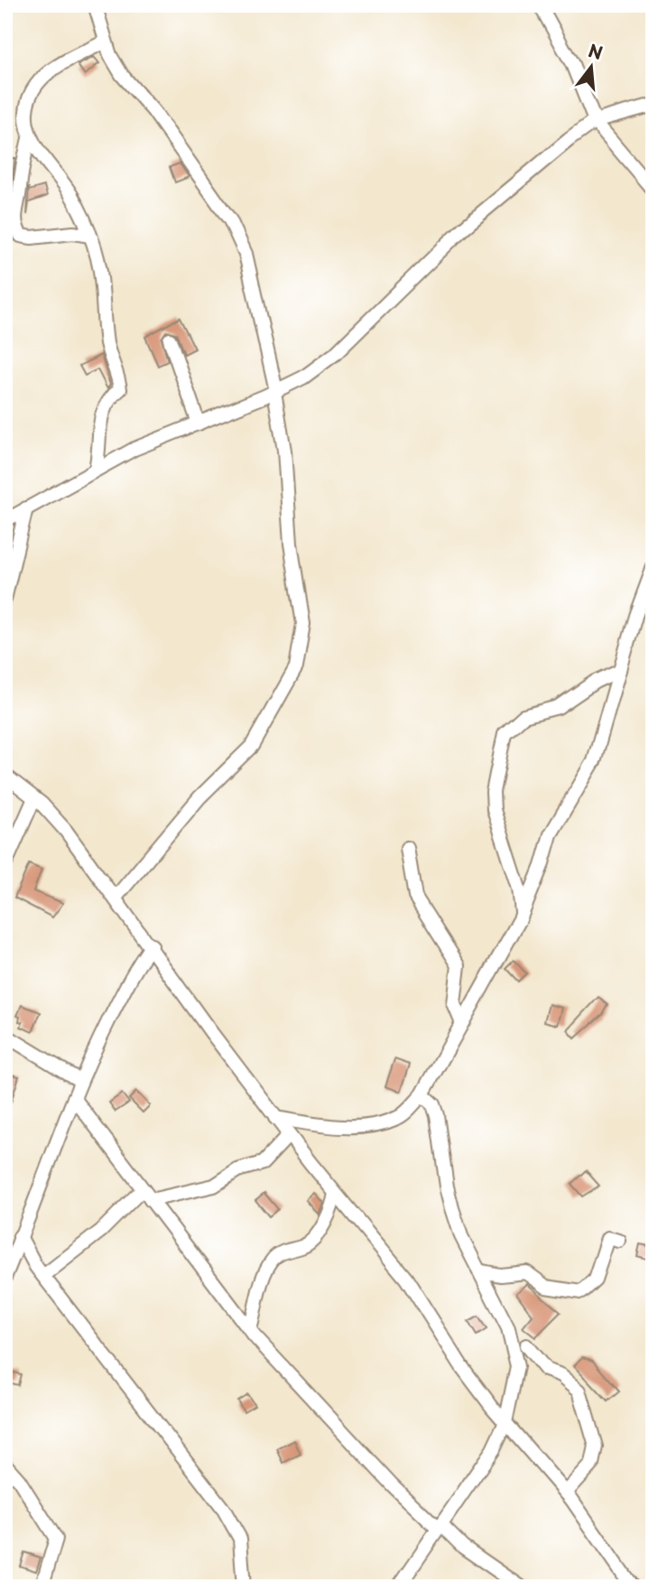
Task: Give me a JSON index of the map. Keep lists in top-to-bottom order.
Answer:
{
  "north": "top"
}
